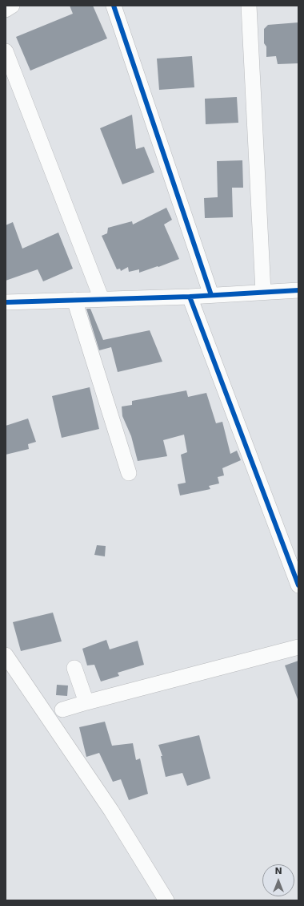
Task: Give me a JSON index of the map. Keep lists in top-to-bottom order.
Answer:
{
  "north": "top"
}
